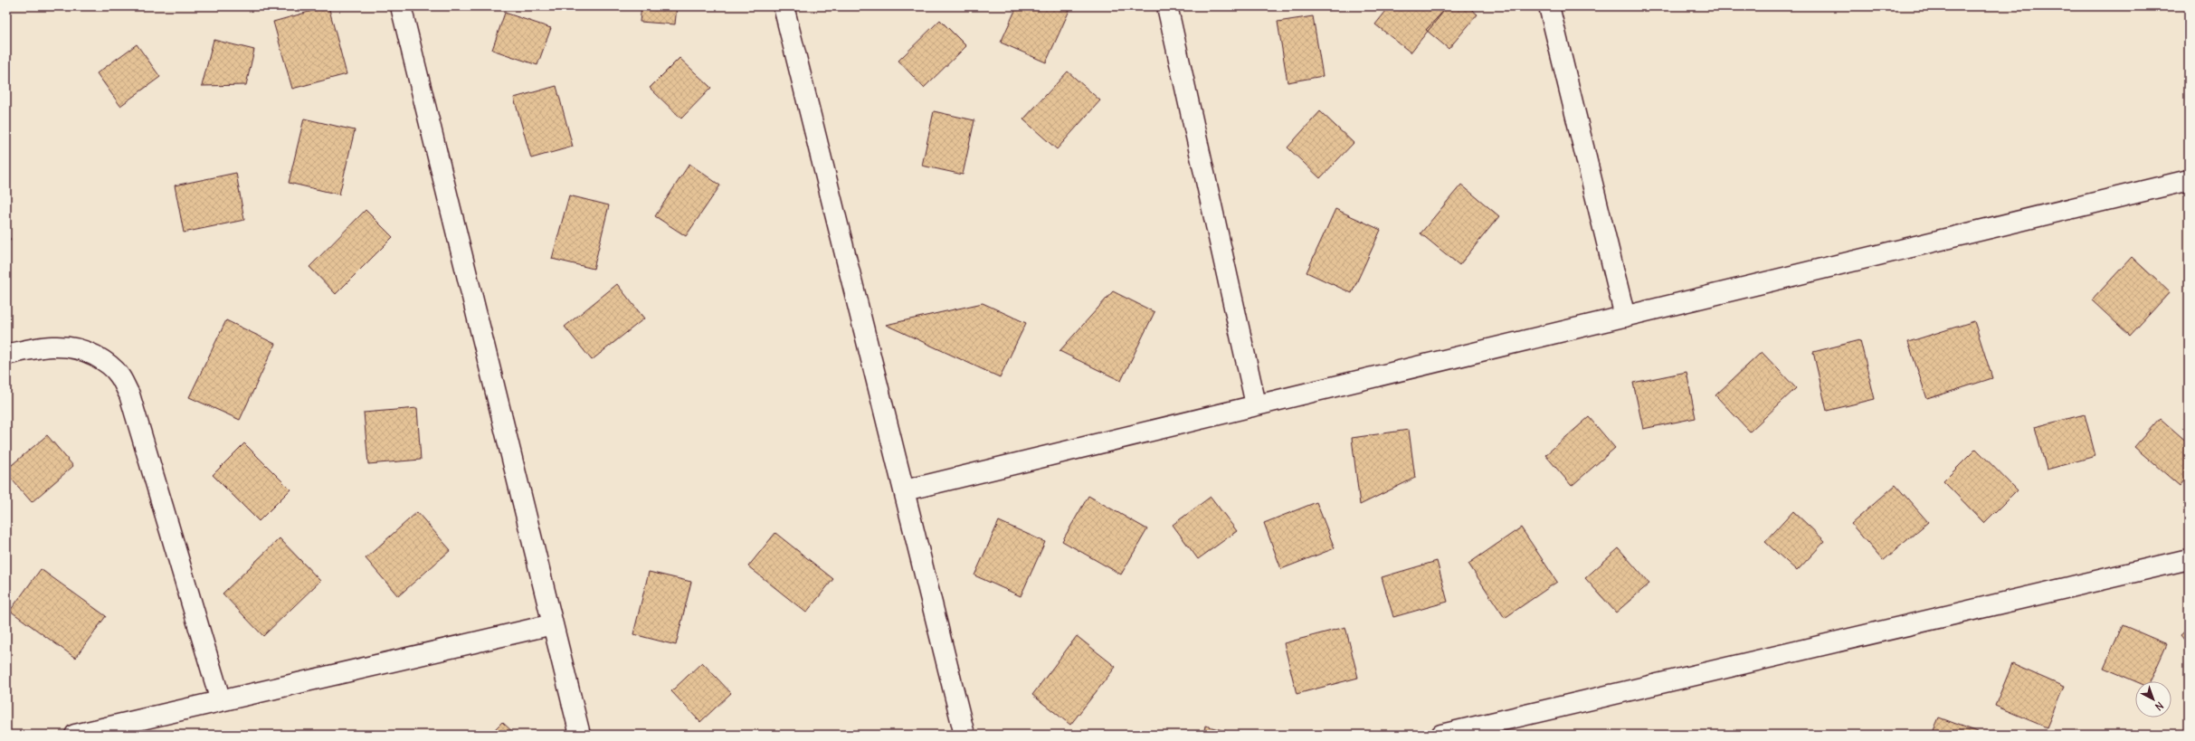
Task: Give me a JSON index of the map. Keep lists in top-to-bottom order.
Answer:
{
  "north": "bottom right"
}
